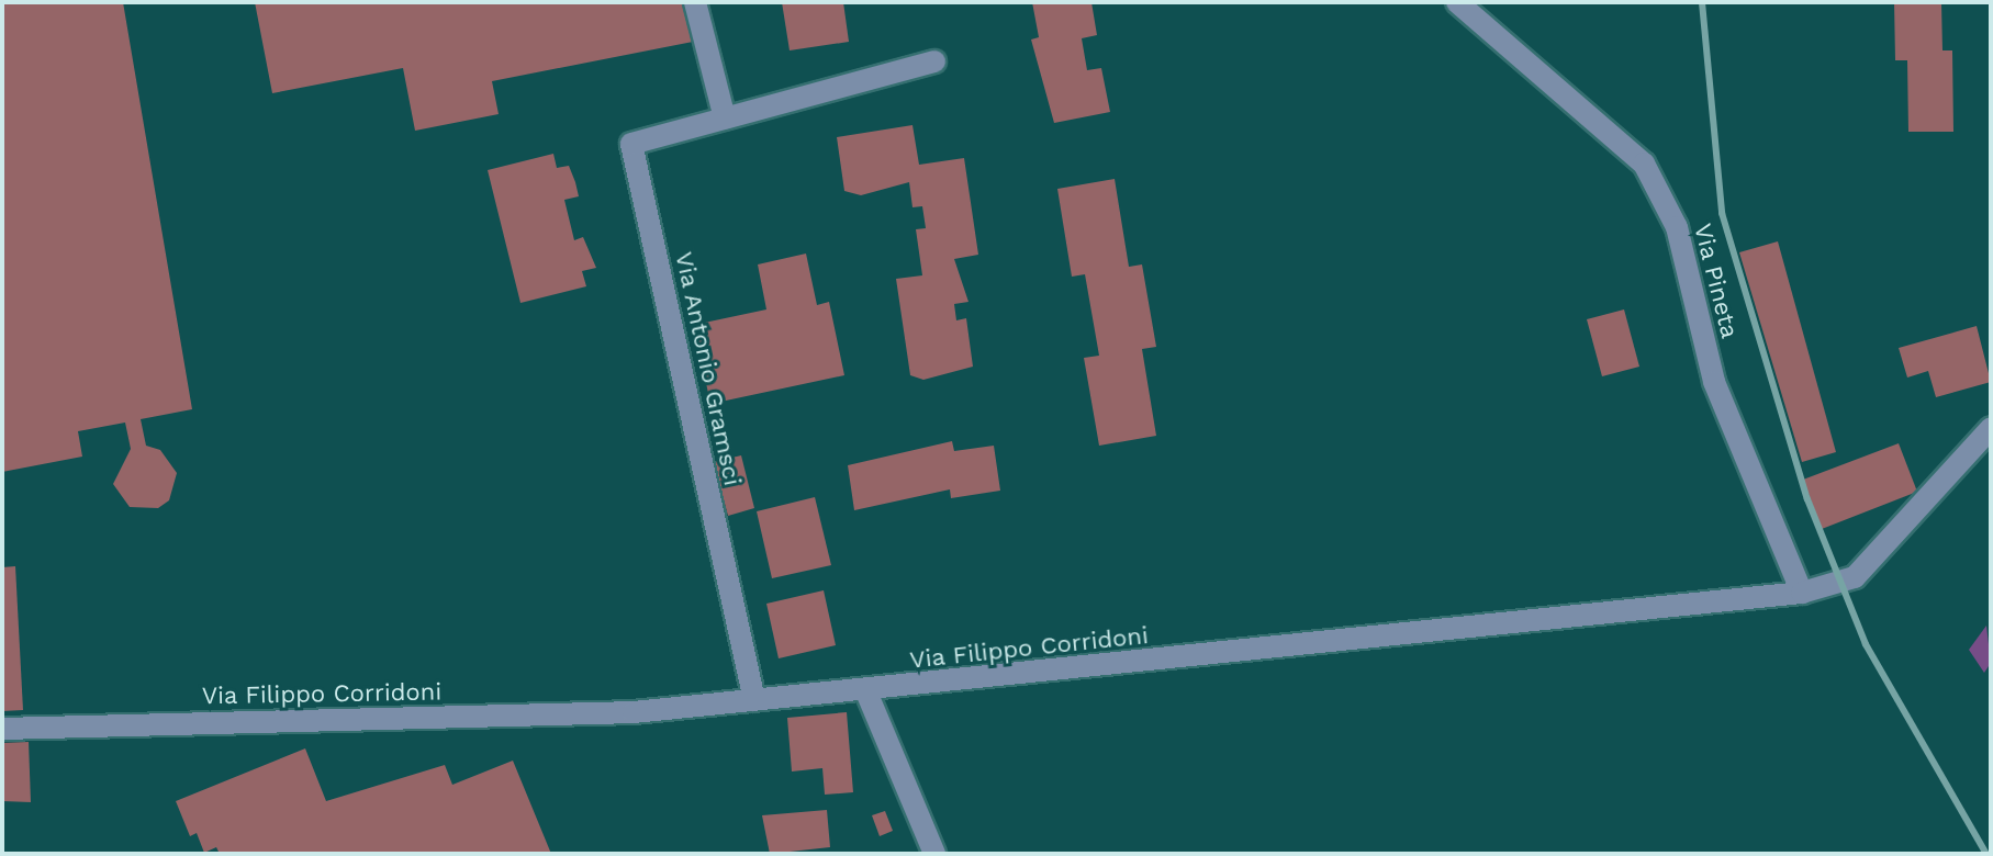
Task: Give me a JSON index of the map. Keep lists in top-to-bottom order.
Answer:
{
  "streets": {
    "street": ["Via Pineta", "Via Antonio Gramsci", "Via Filippo Corridoni"]
  },
  "crossings": [
    ["Via Pineta", "Via Filippo Corridoni"],
    ["Via Antonio Gramsci", "Via Filippo Corridoni"]
  ]
}
